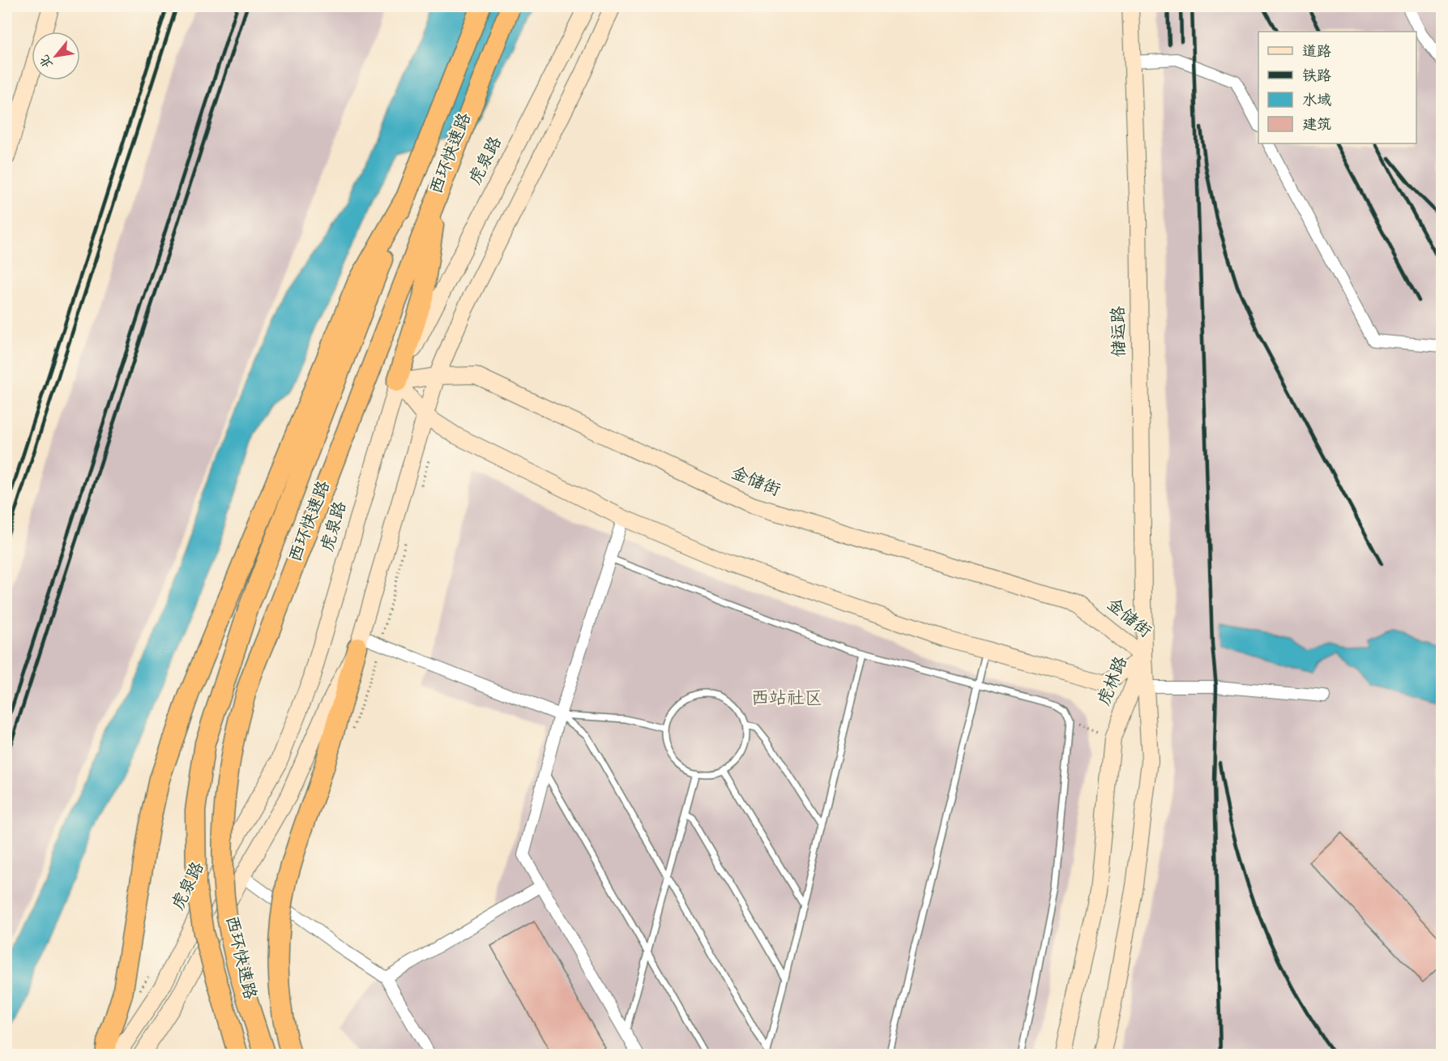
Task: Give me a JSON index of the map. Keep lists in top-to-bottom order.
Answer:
{
  "streets": {
    "highway": ["西环快速路"],
    "street": [
      "虎泉路",
      "储运路",
      "金储街",
      "虎林路"
    ]
  },
  "crossings": [
    ["虎泉路", "金储街"],
    ["储运路", "金储街"],
    ["储运路", "虎林路"],
    ["金储街", "虎林路"]
  ],
  "districts": ["西站社区"],
  "legend": [
    "道路",
    "铁路",
    "水域",
    "建筑"
  ],
  "north": "bottom left"
}
